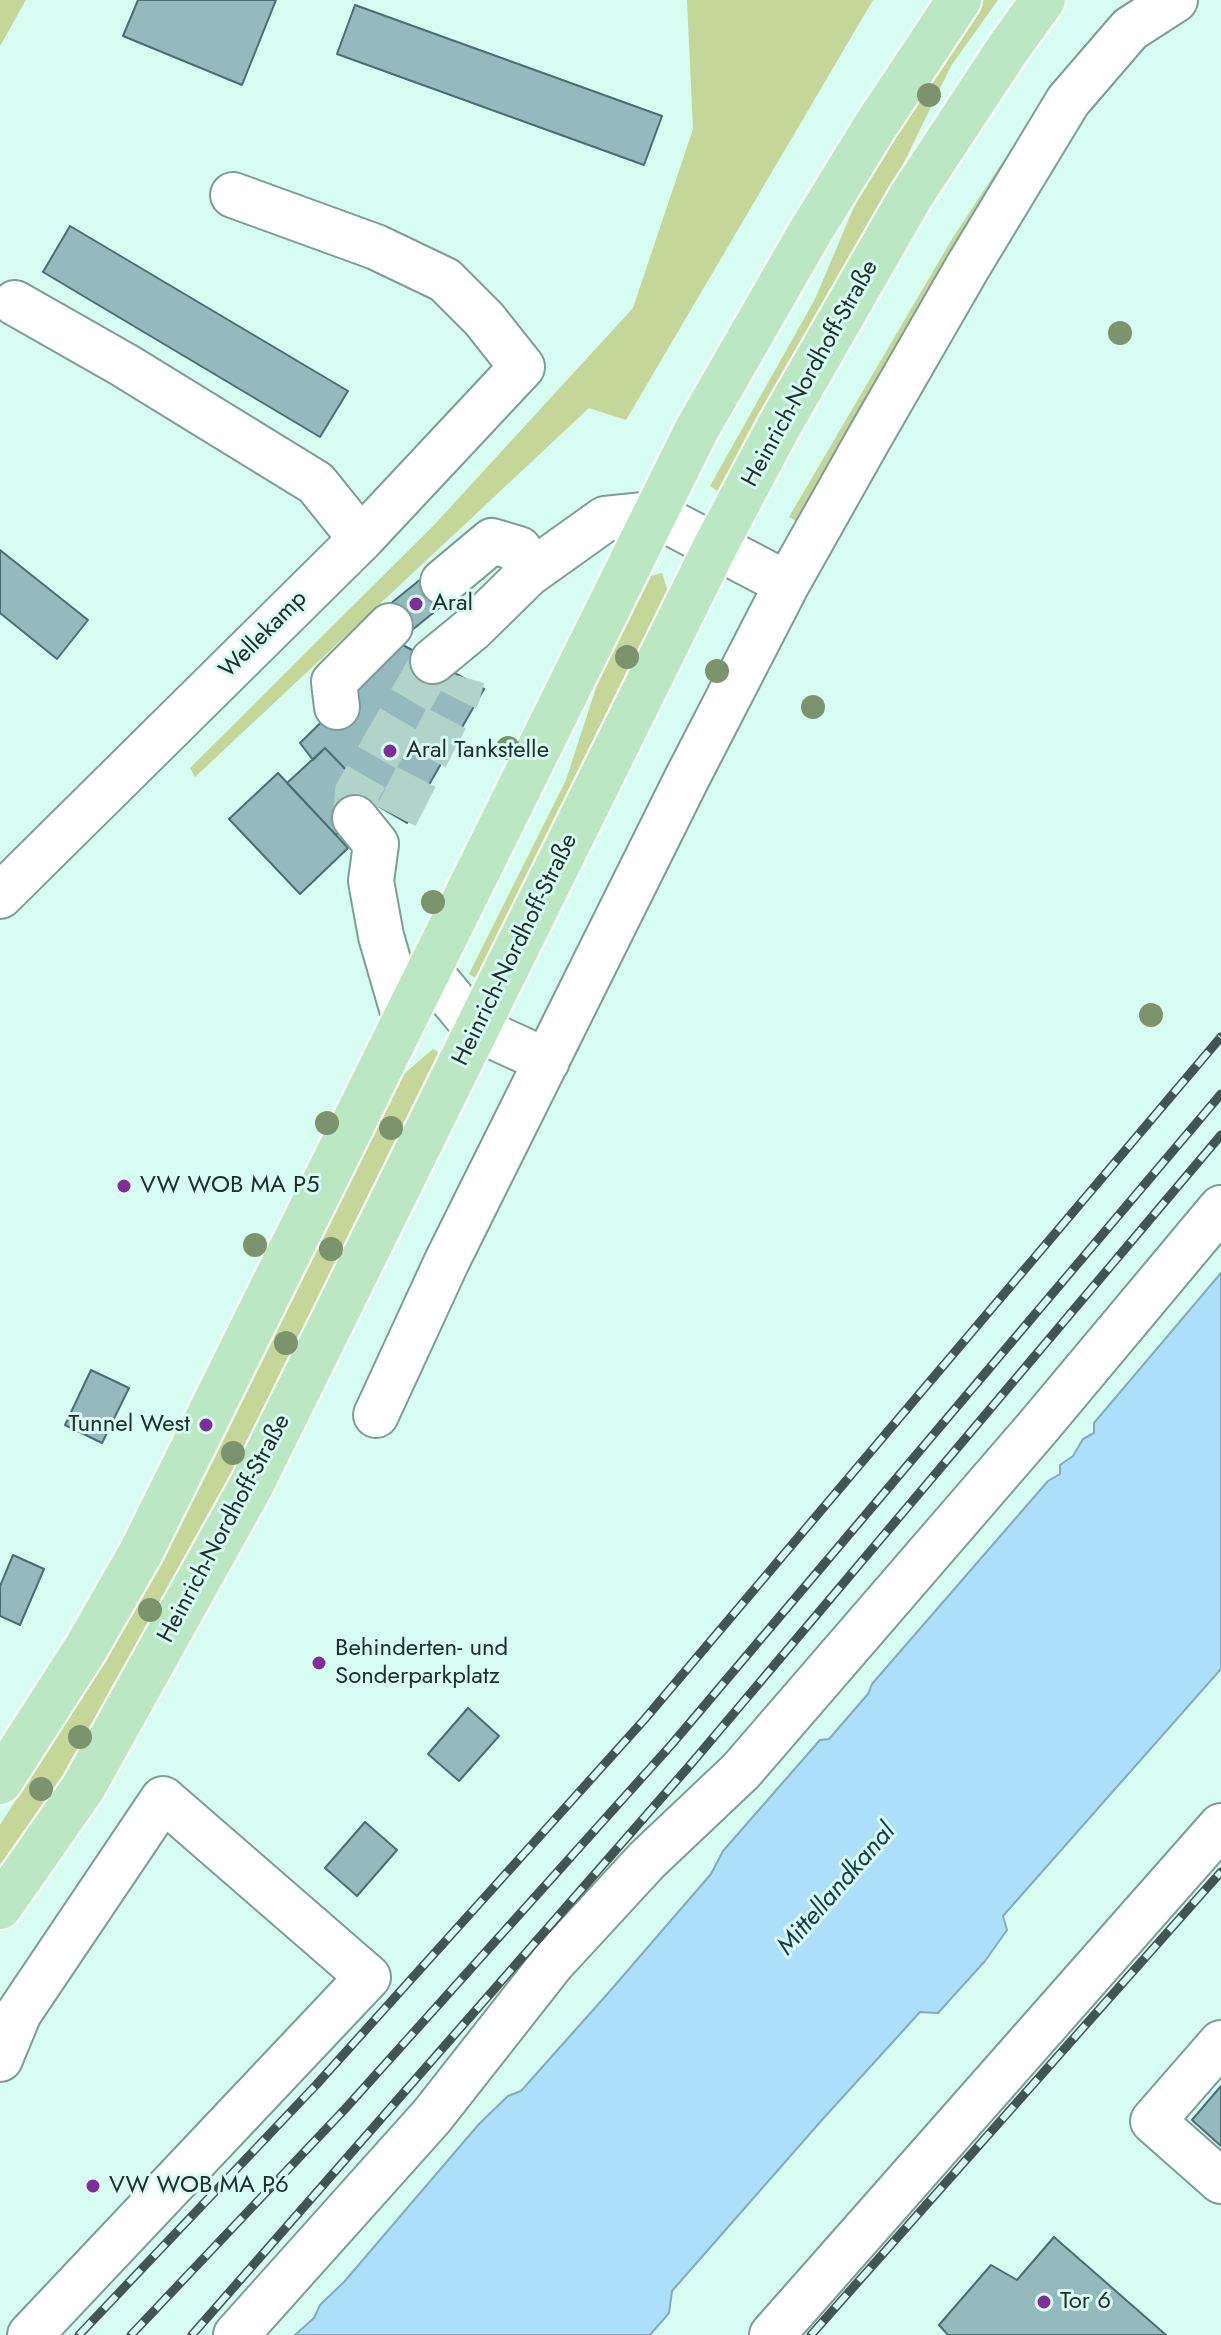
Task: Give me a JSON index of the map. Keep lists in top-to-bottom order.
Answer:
{
  "streets": {
    "main road": ["Heinrich-Nordhoff-Straße"],
    "street": ["Wellekamp"]
  },
  "water": ["Mittellandkanal"],
  "places": [
    "Aral",
    "Aral Tankstelle",
    "VW WOB MA P5",
    "Tunnel West",
    "Behinderten- und Sonderparkplatz",
    "VW WOB MA P6",
    "Tor 6"
  ]
}
